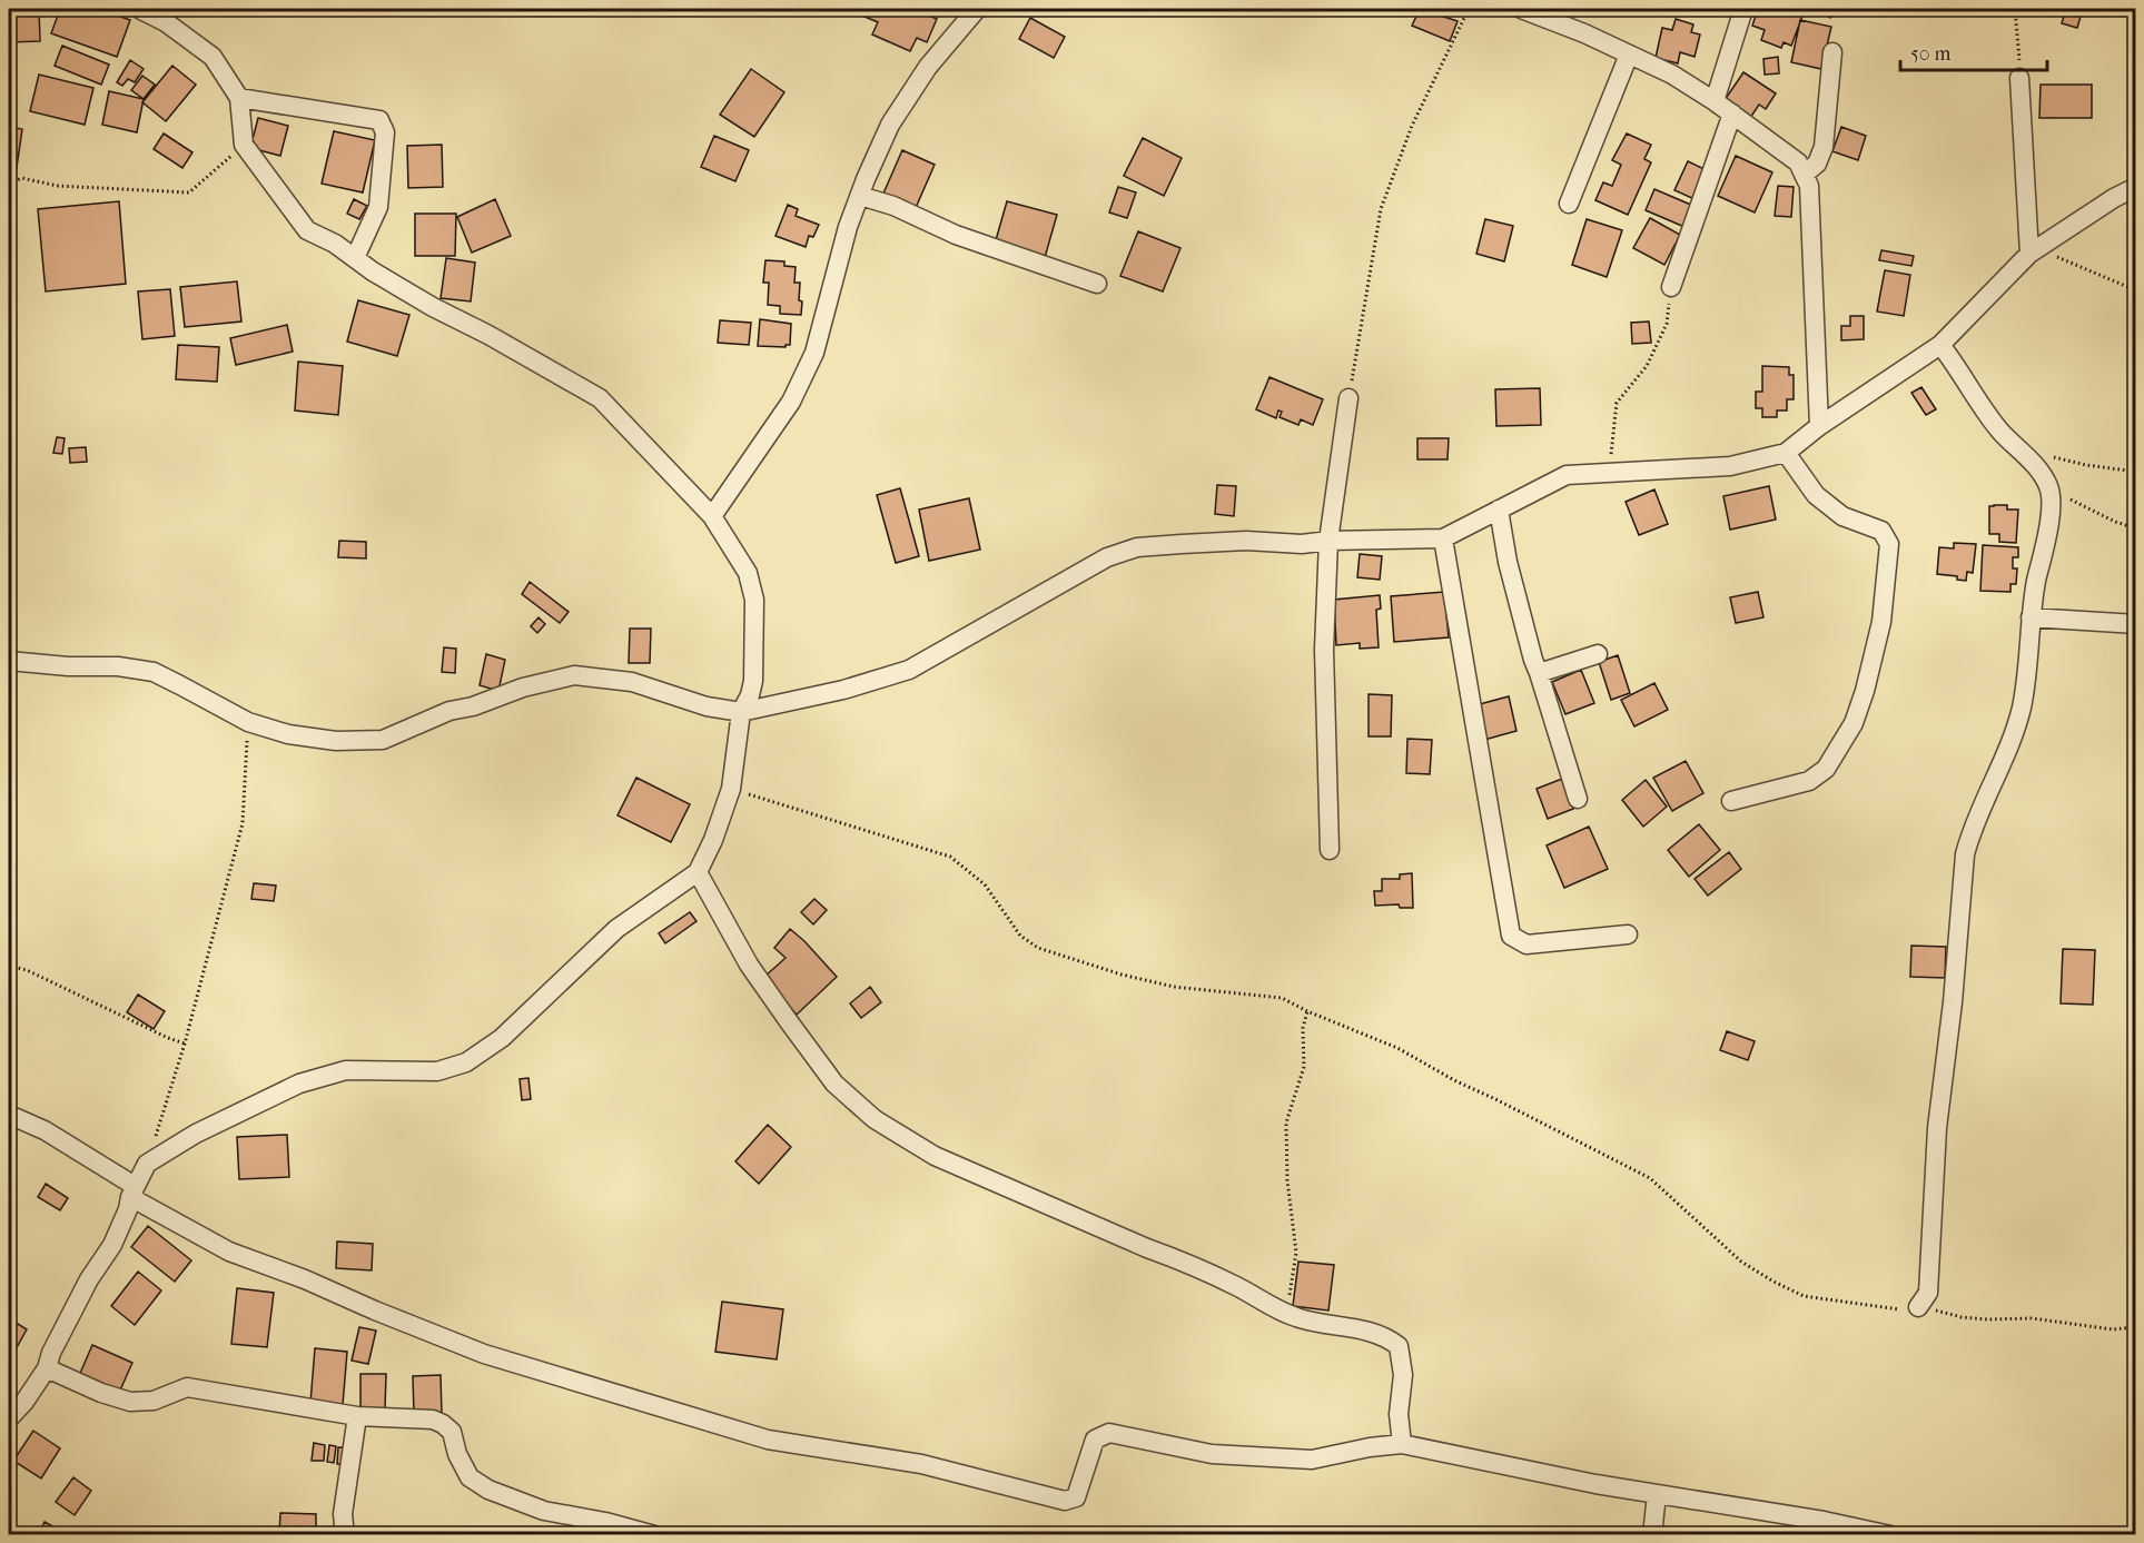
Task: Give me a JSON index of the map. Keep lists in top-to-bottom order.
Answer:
{
  "scale_bar": "50 m"
}
